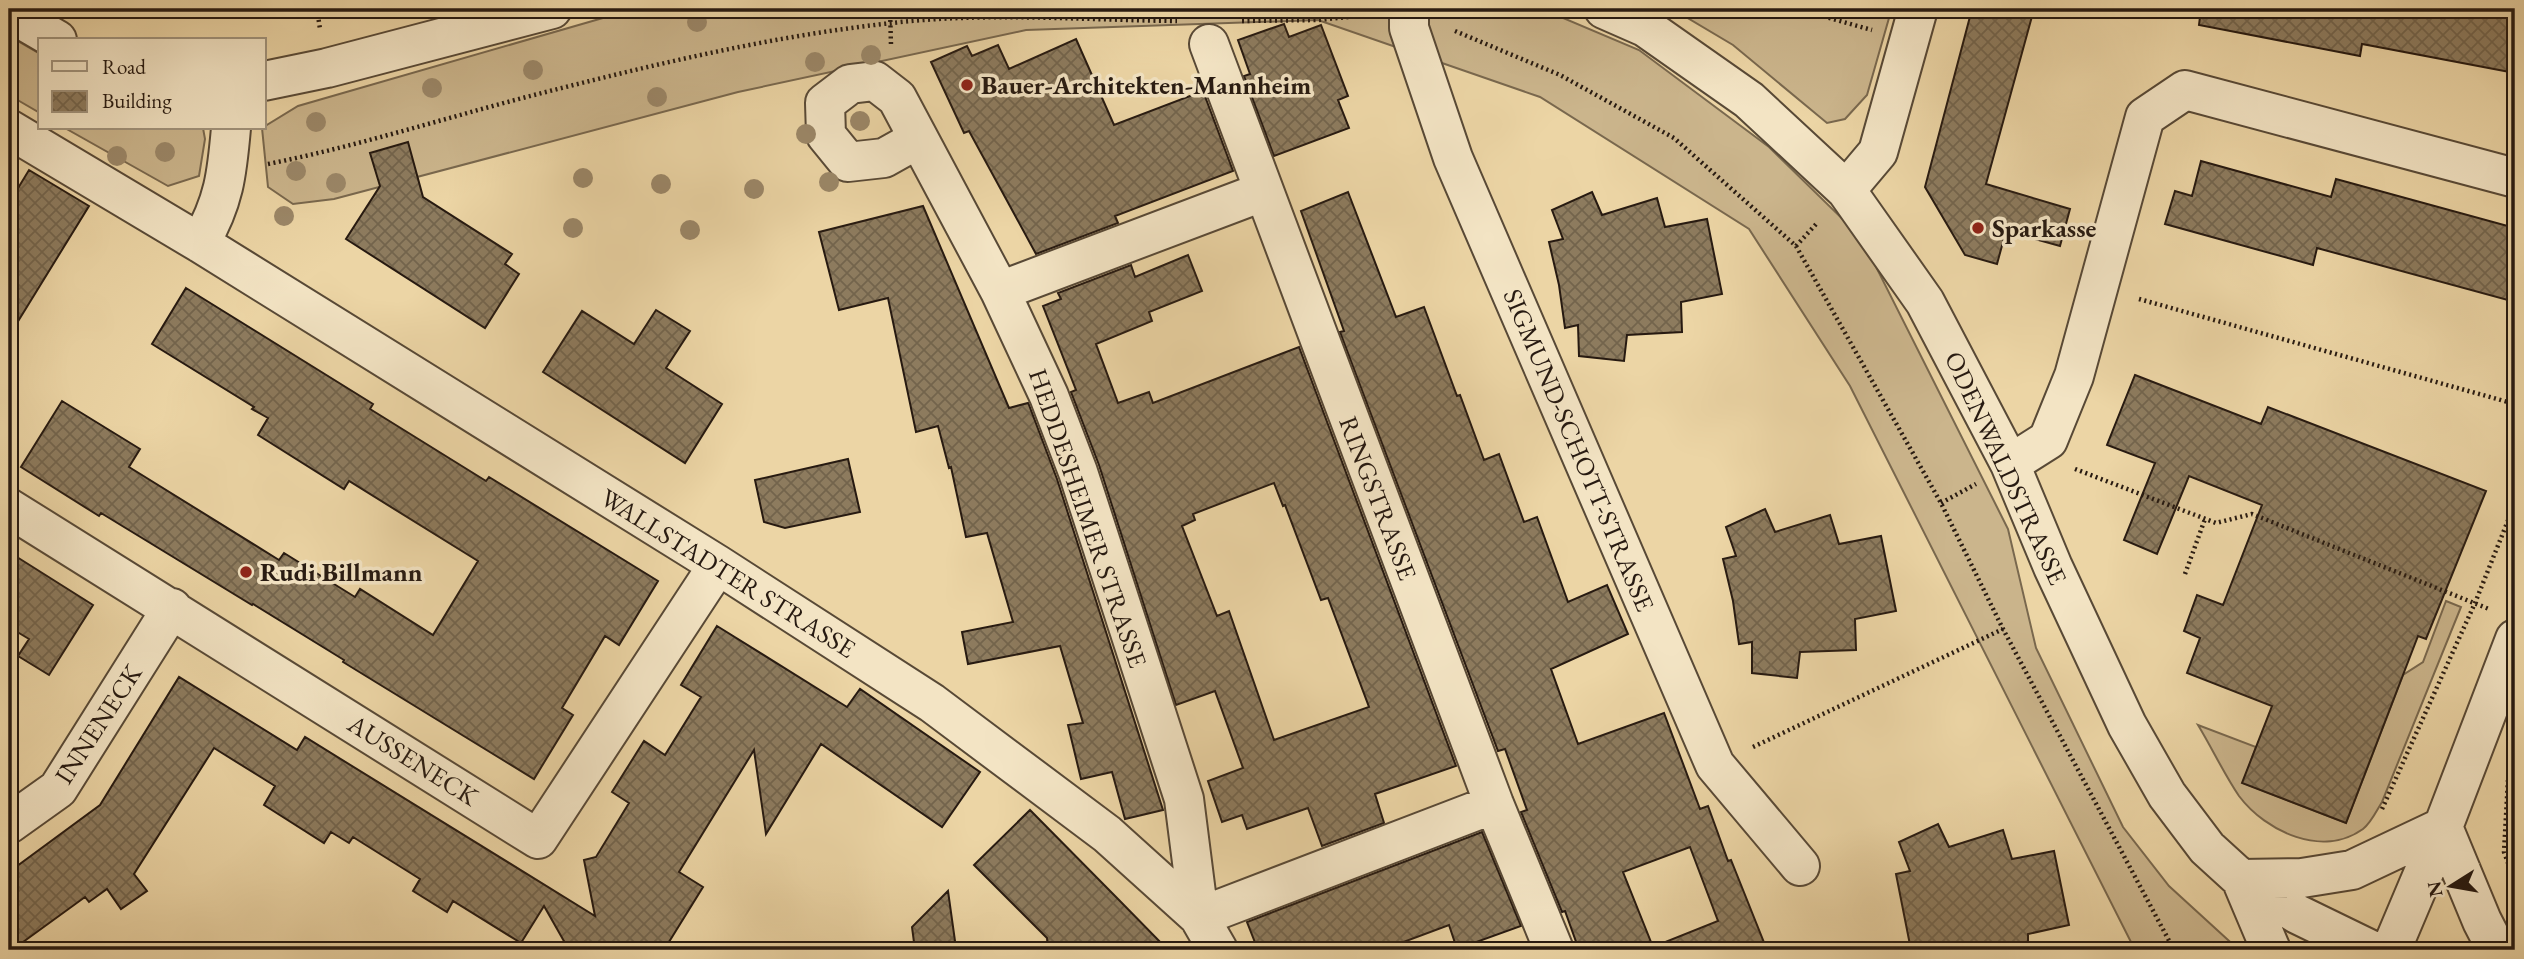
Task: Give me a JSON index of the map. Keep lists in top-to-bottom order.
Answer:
{
  "streets": {
    "street": [
      "SIGMUND-SCHOTT-STRASSE",
      "ODENWALDSTRASSE",
      "RINGSTRASSE",
      "HEDDESHEIMER STRASSE",
      "WALLSTADTER STRASSE",
      "INNENECK",
      "AUSSENECK"
    ]
  },
  "crossings": [
    ["HEDDESHEIMER STRASSE", "WALLSTADTER STRASSE"],
    ["WALLSTADTER STRASSE", "AUSSENECK"],
    ["INNENECK", "AUSSENECK"]
  ],
  "places": ["Bauer-Architekten-Mannheim", "Sparkasse", "Rudi Billmann"],
  "legend": ["Road", "Building"],
  "north": "left"
}
